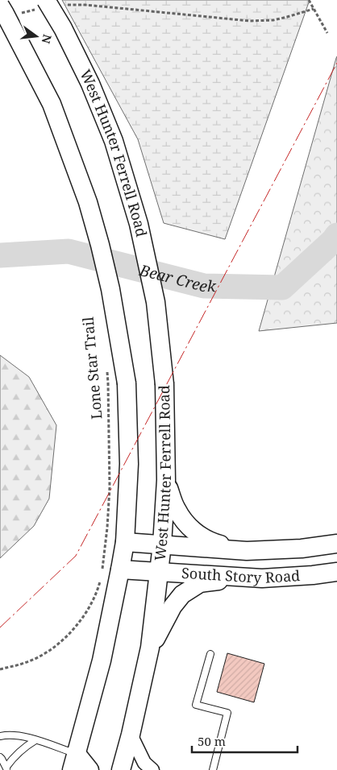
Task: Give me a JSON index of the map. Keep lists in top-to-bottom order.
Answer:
{
  "streets": {
    "main road": ["West Hunter Ferrell Road", "South Story Road"],
    "path": ["Lone Star Trail"]
  },
  "crossings": [
    ["West Hunter Ferrell Road", "South Story Road"]
  ],
  "water": ["Bear Creek"],
  "scale_bar": "50 m",
  "north": "right"
}
